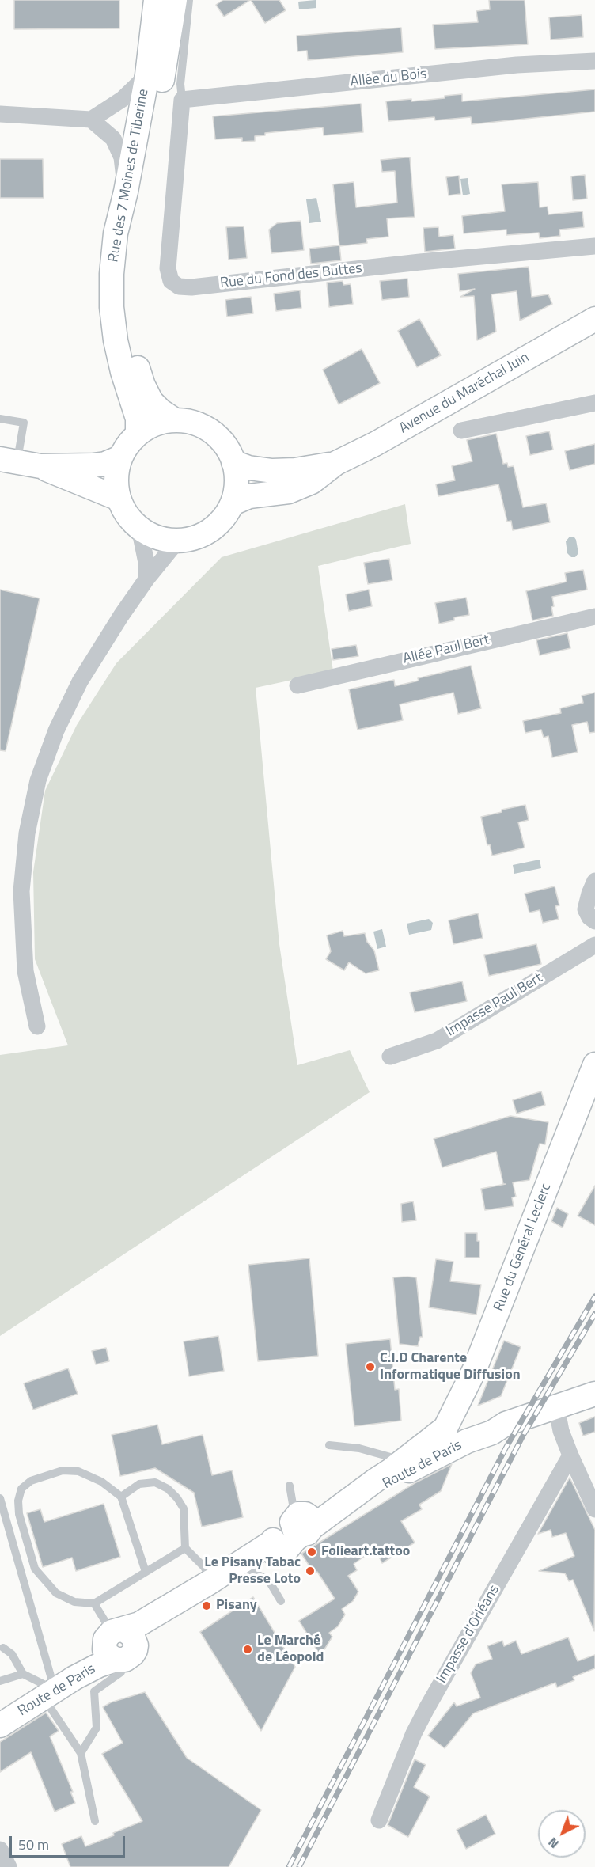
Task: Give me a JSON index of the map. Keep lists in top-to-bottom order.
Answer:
{
  "streets": {
    "main road": [
      "Rue des 7 Moines de Tiberine",
      "Avenue du Maréchal Juin",
      "Rue du Général Leclerc",
      "Route de Paris"
    ],
    "street": [
      "Allée du Bois",
      "Rue du Fond des Buttes",
      "Allée Paul Bert",
      "Impasse Paul Bert",
      "Impasse d'Orléans"
    ]
  },
  "crossings": [
    ["Allée du Bois", "Rue du Fond des Buttes"],
    ["Rue des 7 Moines de Tiberine", "Avenue du Maréchal Juin"],
    ["Rue du Général Leclerc", "Route de Paris"]
  ],
  "places": [
    "C.I.D Charente Informatique Diffusion",
    "Folieart.tattoo",
    "Le Pisany Tabac Presse Loto",
    "Pisany",
    "Le Marché de Léopold"
  ],
  "scale_bar": "50 m",
  "north": "bottom left"
}
